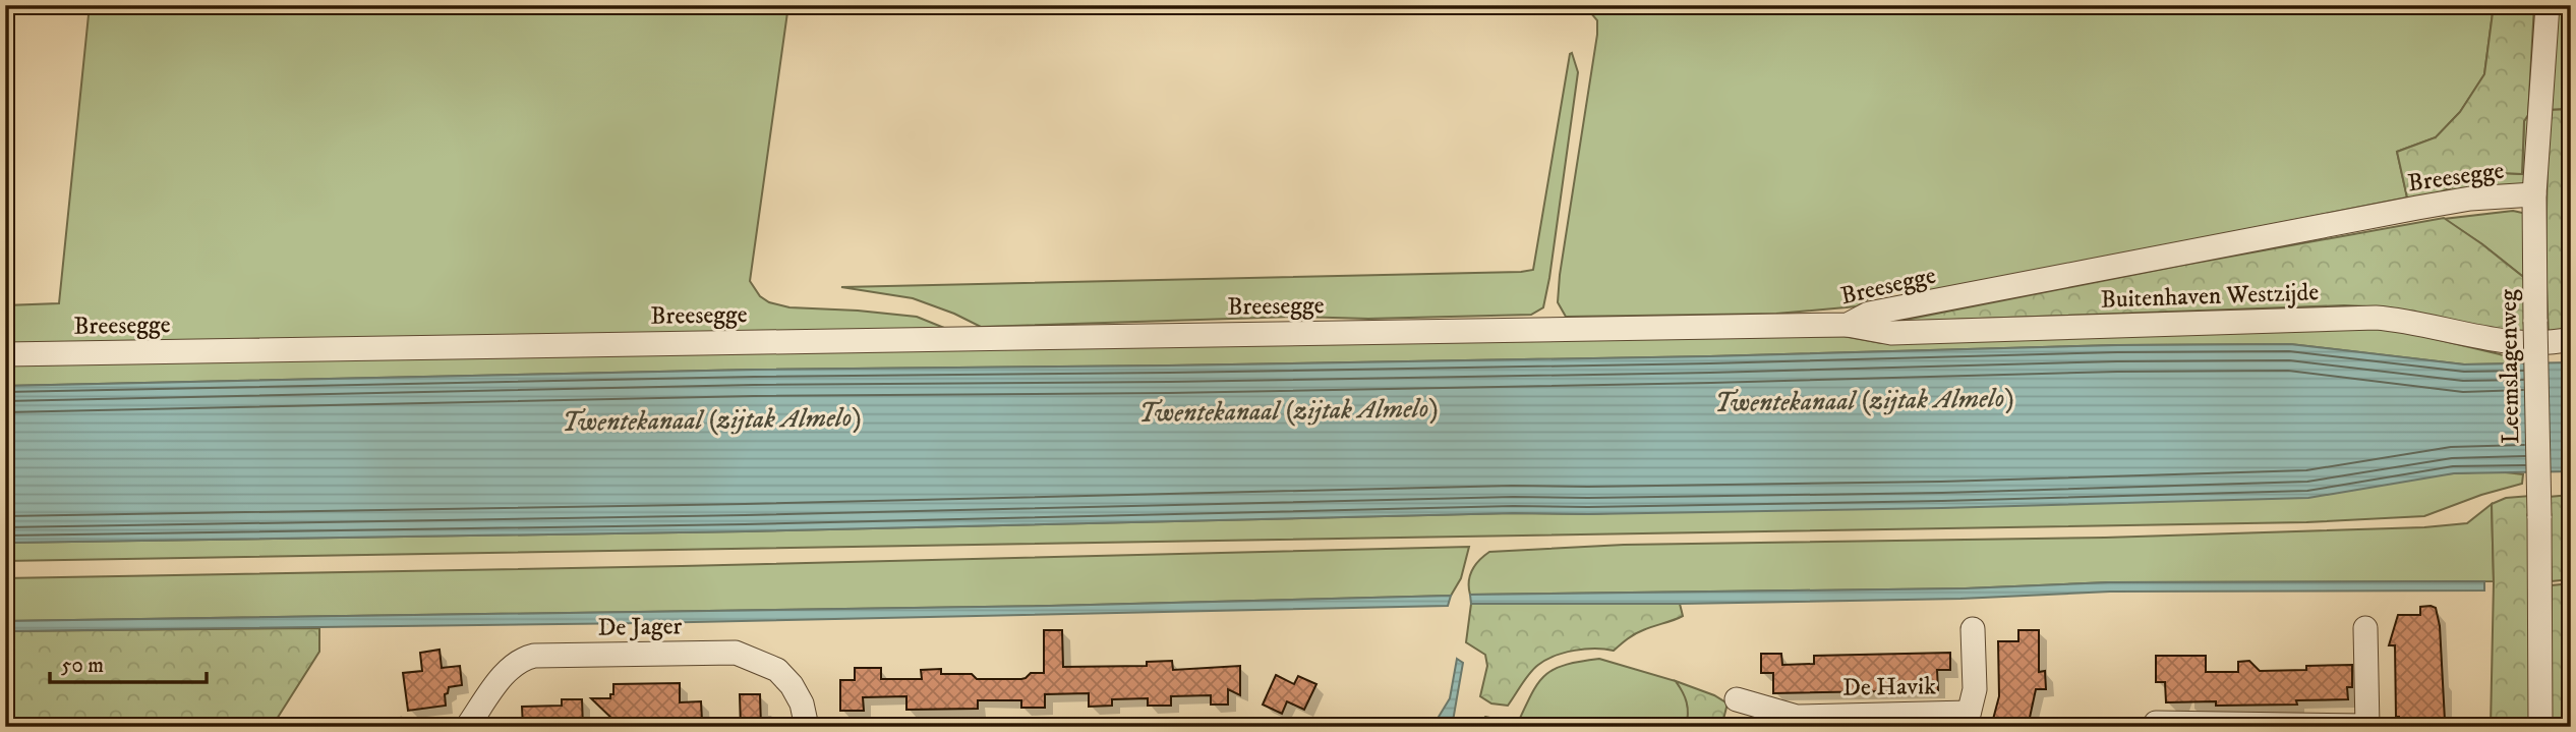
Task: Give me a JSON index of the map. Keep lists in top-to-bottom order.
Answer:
{
  "streets": {
    "street": [
      "Breesegge",
      "Buitenhaven Westzijde",
      "Leemslagenweg",
      "De Jager",
      "De Havik"
    ]
  },
  "crossings": [
    ["Breesegge", "Buitenhaven Westzijde"],
    ["Breesegge", "Leemslagenweg"]
  ],
  "water": ["Twentekanaal (zijtak Almelo)"],
  "scale_bar": "50 m"
}
